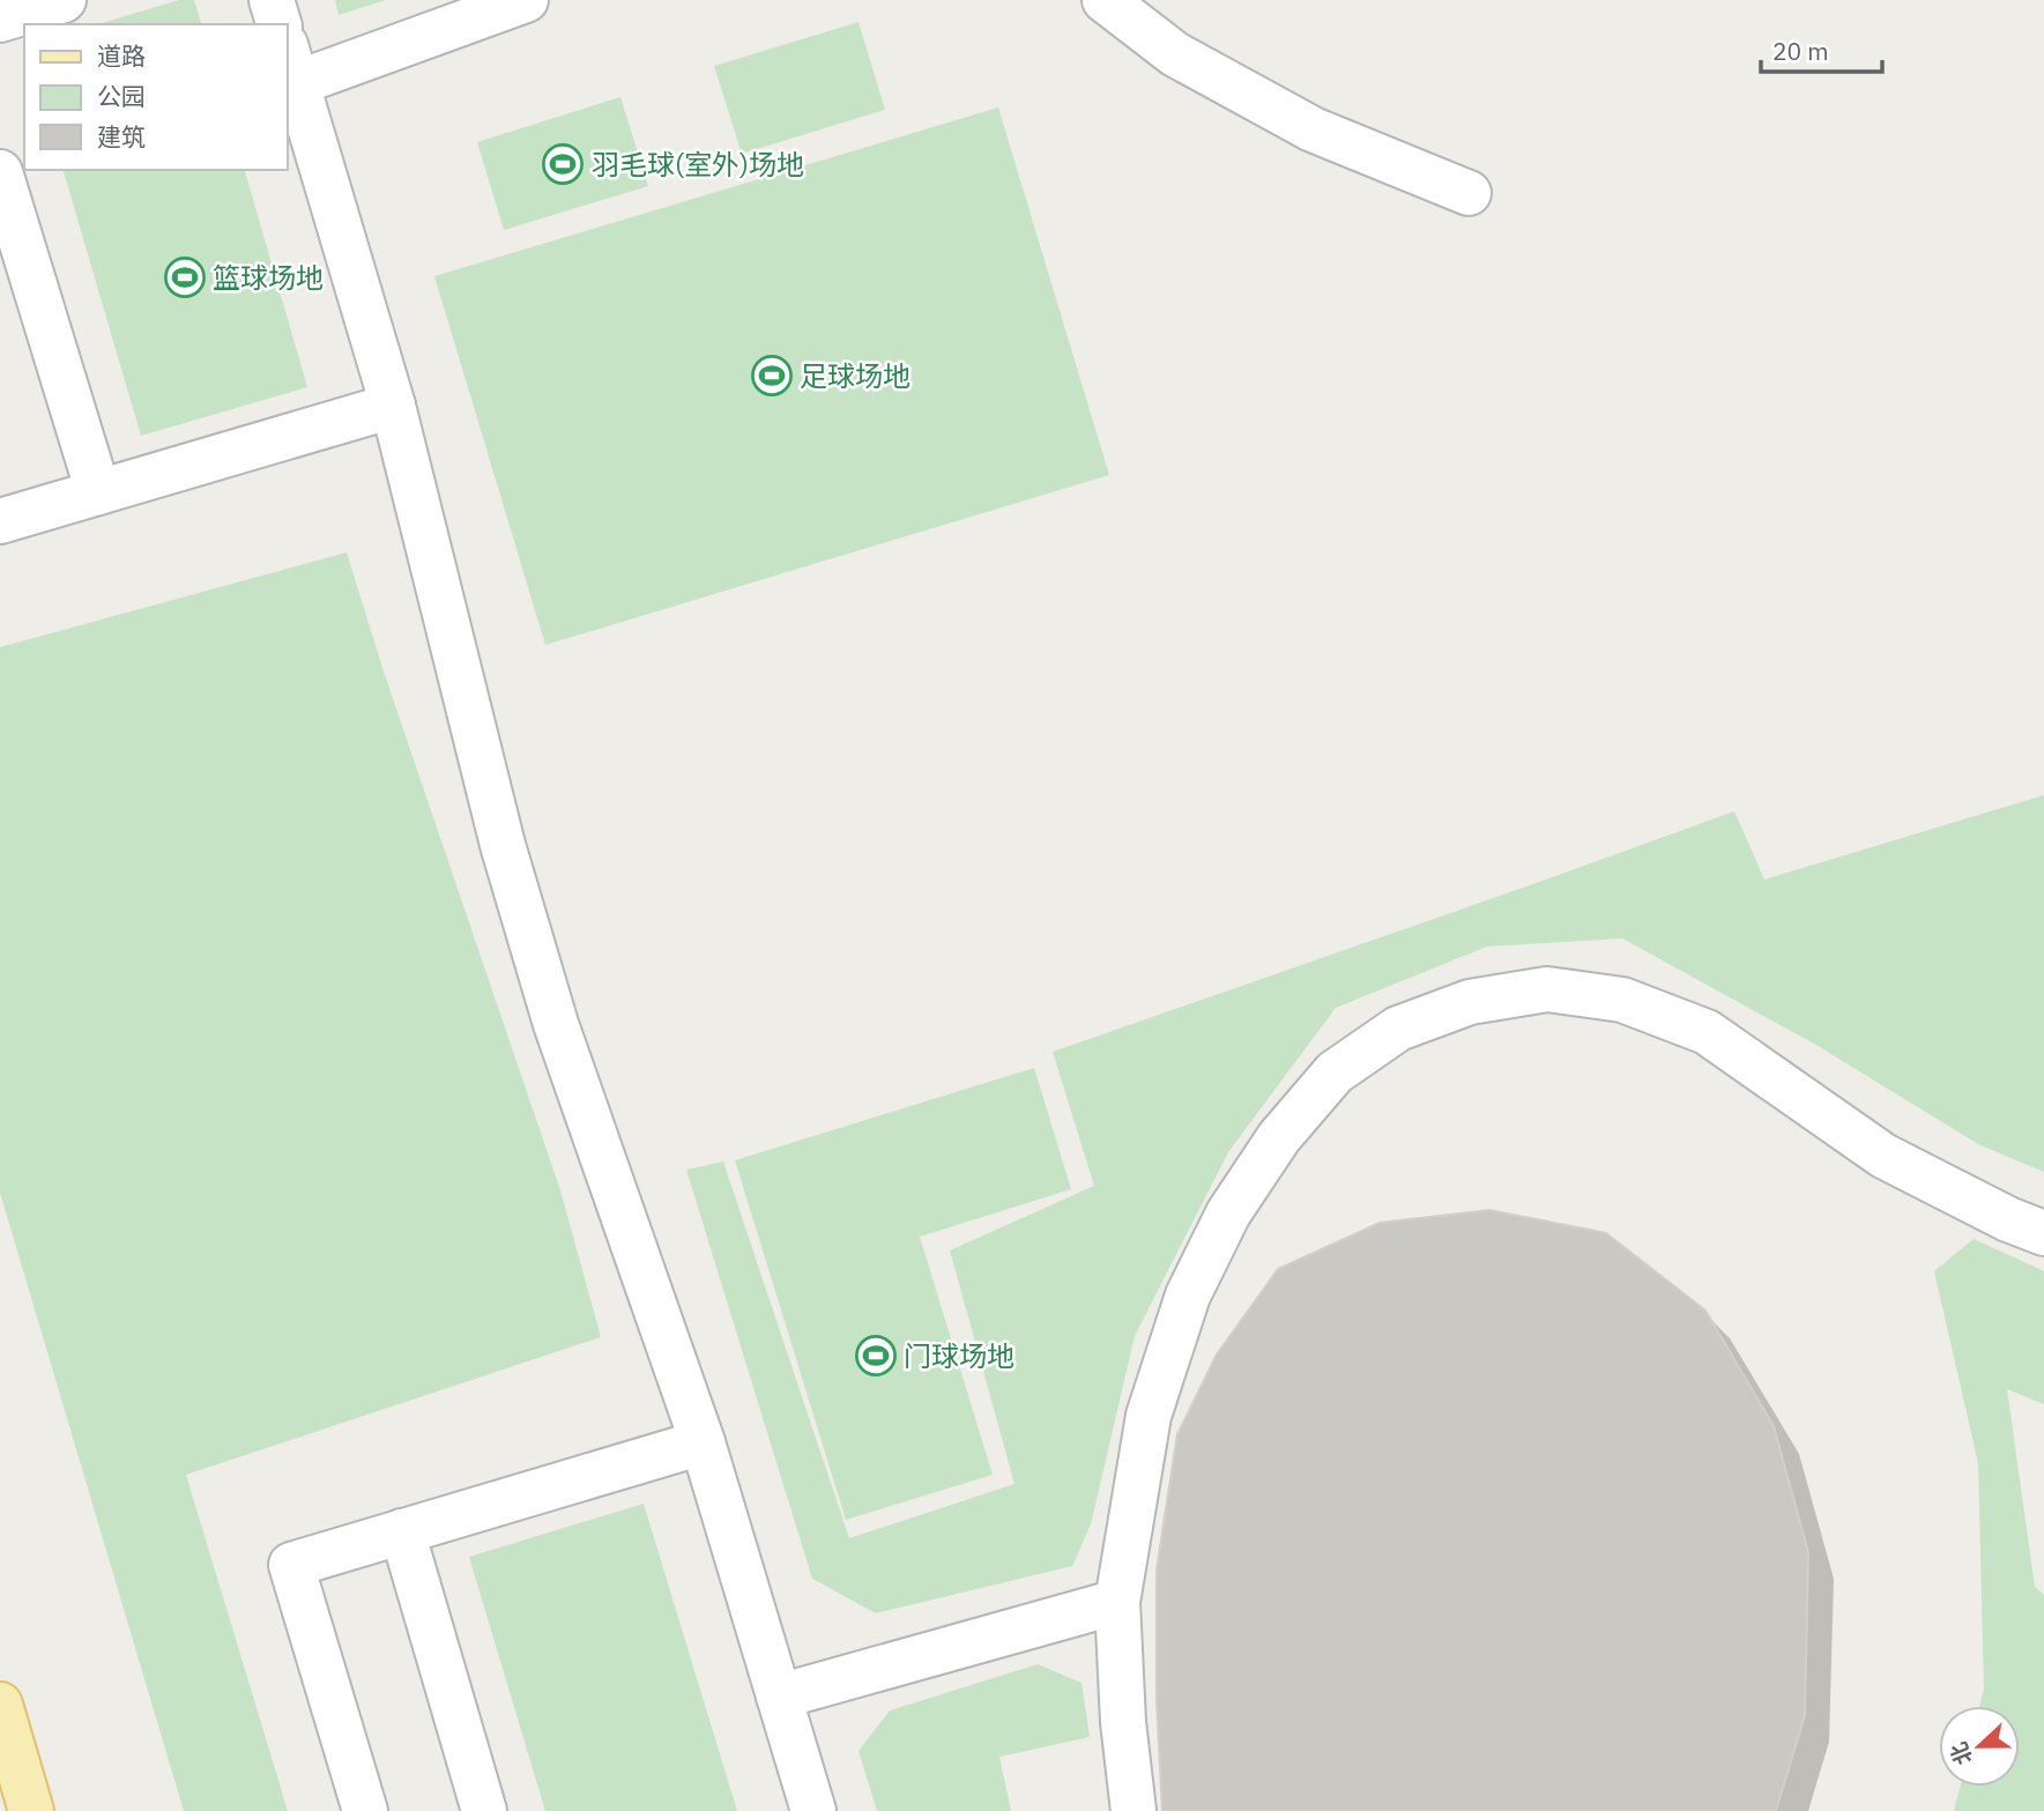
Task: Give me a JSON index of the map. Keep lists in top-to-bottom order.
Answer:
{
  "places": {
    "sports": [
      "羽毛球(室外)场地",
      "篮球场地",
      "足球场地",
      "门球场地"
    ]
  },
  "legend": ["道路", "公园", "建筑"],
  "scale_bar": "20 m",
  "north": "left"
}
